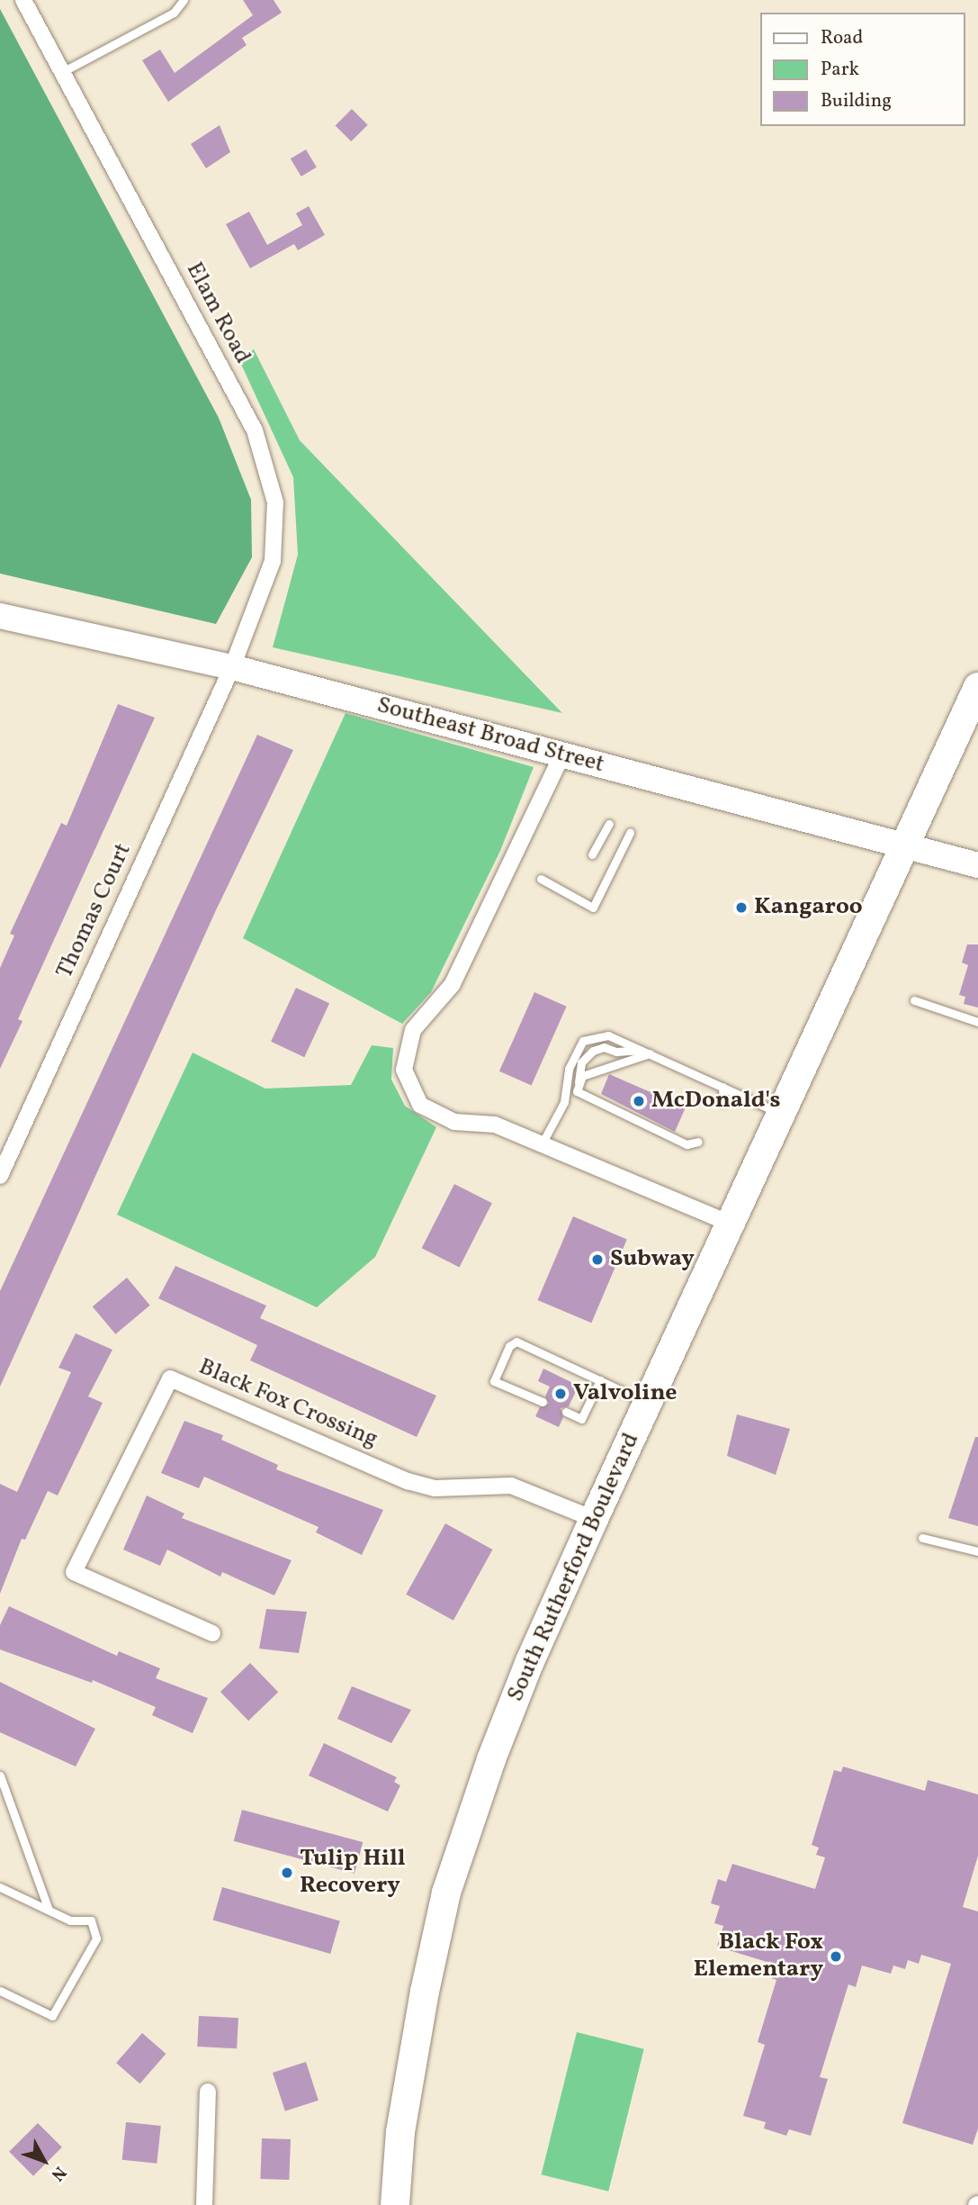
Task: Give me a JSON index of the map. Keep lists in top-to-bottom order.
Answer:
{
  "streets": {
    "highway": ["South Rutherford Boulevard"],
    "main road": ["Southeast Broad Street"],
    "street": ["Elam Road", "Thomas Court", "Black Fox Crossing"]
  },
  "crossings": [
    ["Elam Road", "Southeast Broad Street"],
    ["Elam Road", "Thomas Court"],
    ["Southeast Broad Street", "Thomas Court"],
    ["Southeast Broad Street", "South Rutherford Boulevard"],
    ["Black Fox Crossing", "South Rutherford Boulevard"]
  ],
  "places": [
    "Kangaroo",
    "McDonald's",
    "Subway",
    "Valvoline",
    "Tulip Hill Recovery",
    "Black Fox Elementary"
  ],
  "legend": ["Road", "Park", "Building"],
  "north": "bottom right"
}
